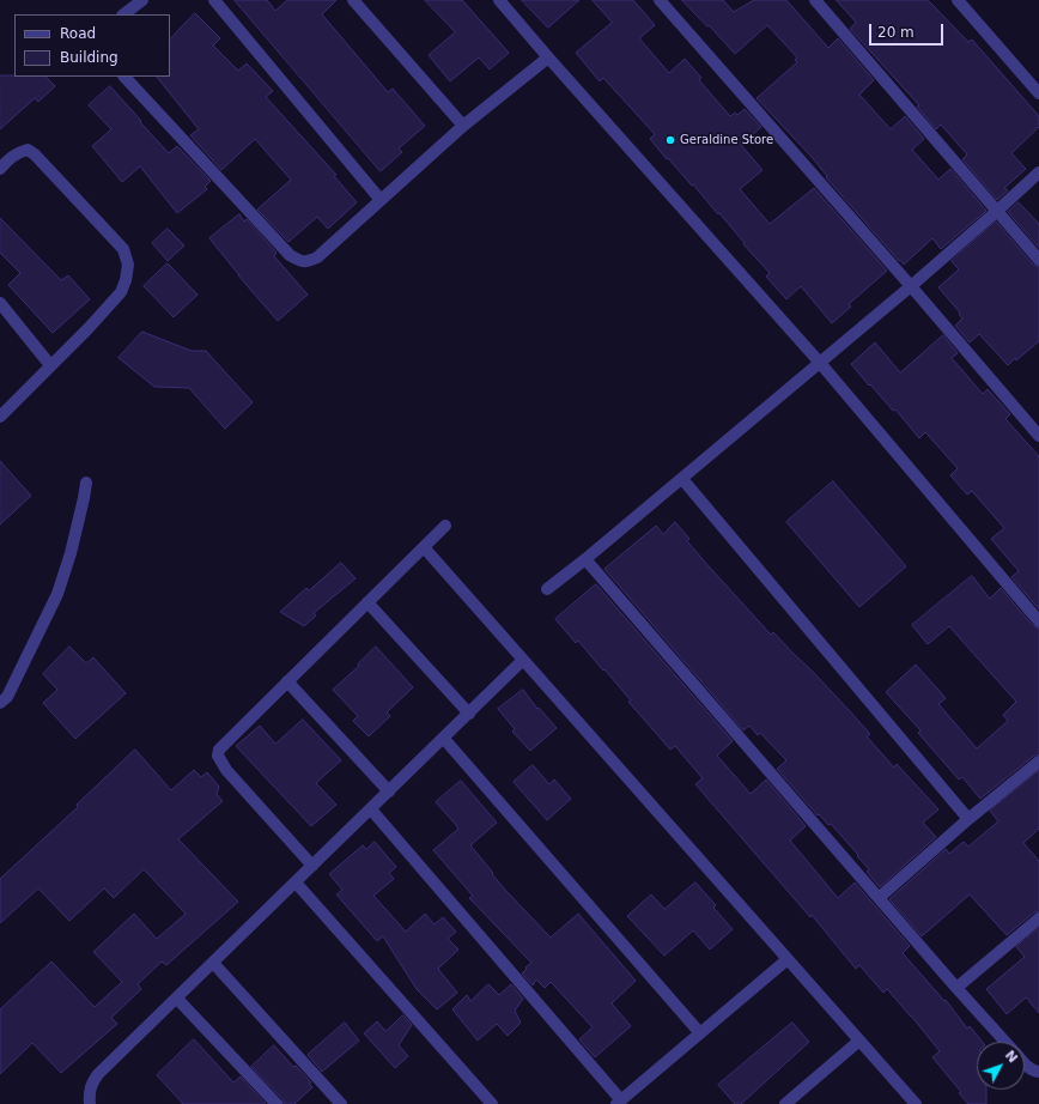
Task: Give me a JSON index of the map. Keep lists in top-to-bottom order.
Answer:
{
  "places": ["Geraldine Store"],
  "legend": ["Road", "Building"],
  "scale_bar": "20 m",
  "north": "top right"
}
